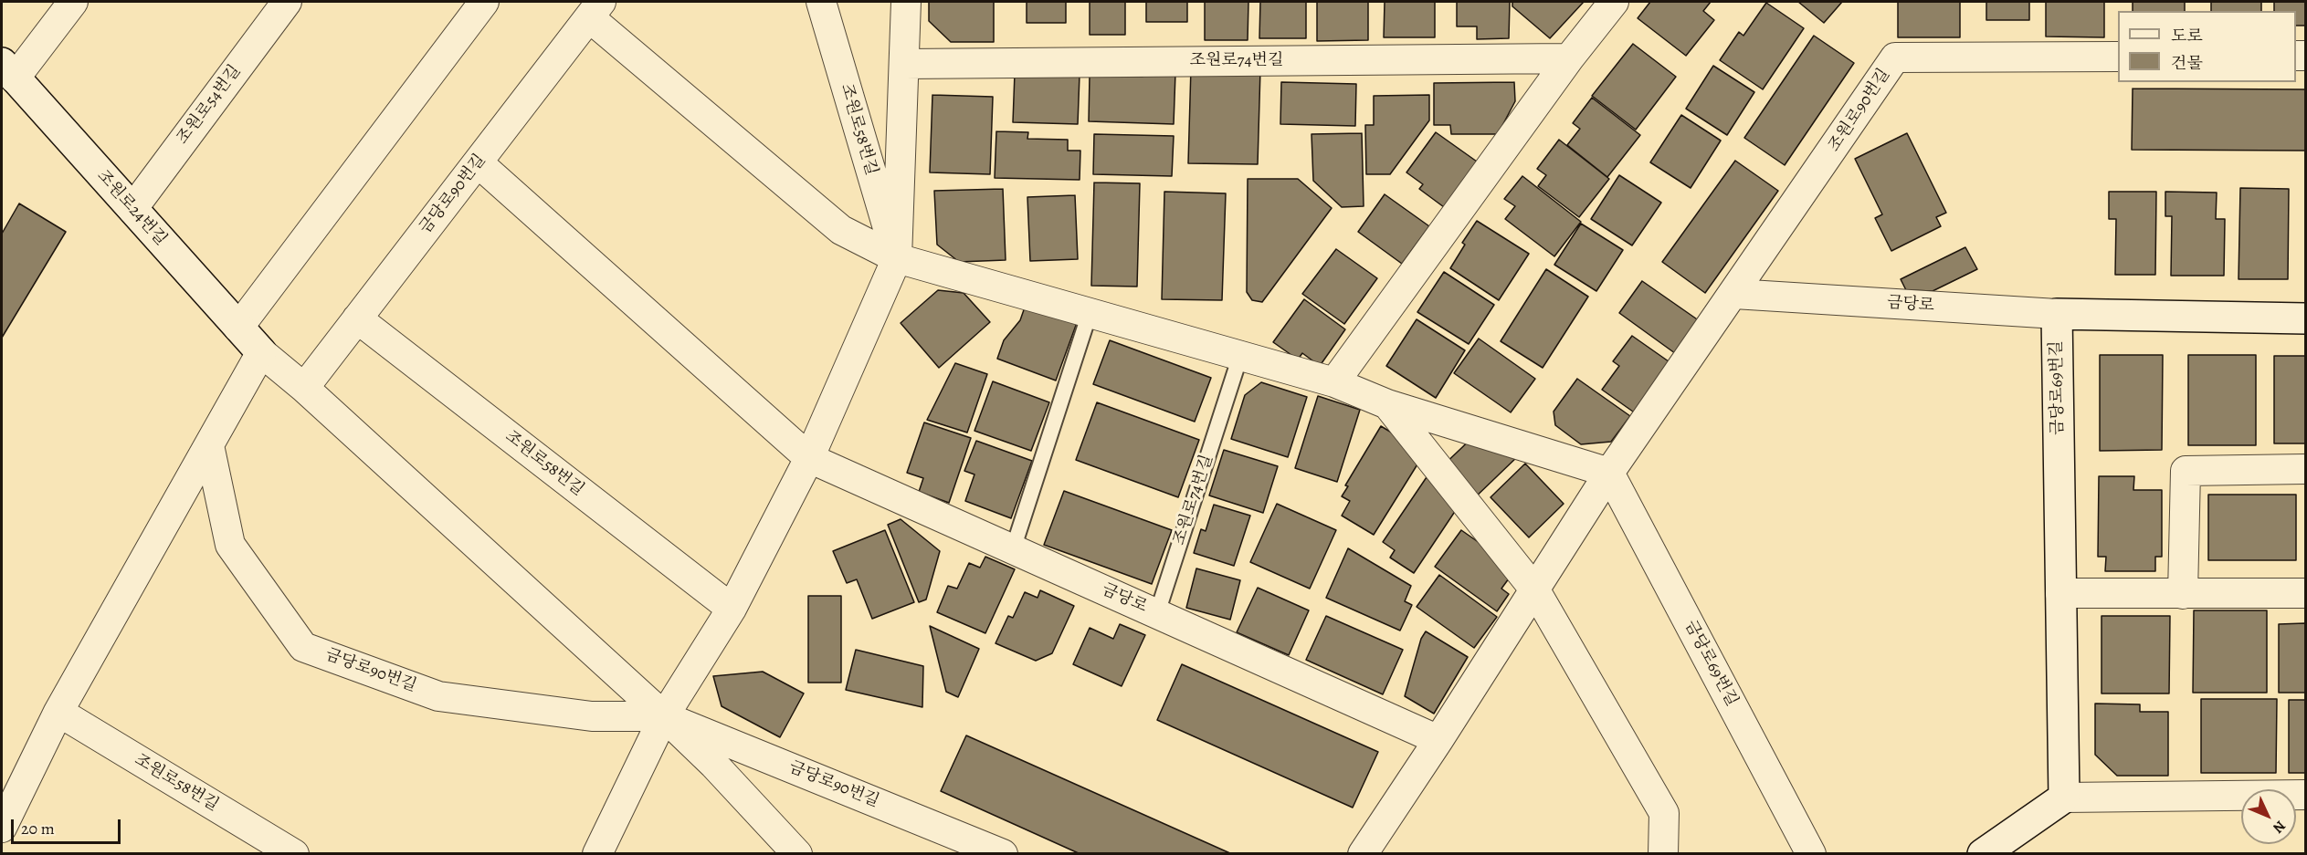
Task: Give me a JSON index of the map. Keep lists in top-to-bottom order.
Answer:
{
  "streets": {
    "street": [
      "조원로74번길",
      "조원로54번길",
      "조원로90번길",
      "조원로58번길",
      "금당로90번길",
      "조원로24번길",
      "금당로",
      "금당로69번길"
    ]
  },
  "crossings": [
    ["조원로74번길", "조원로58번길"],
    ["조원로74번길", "금당로"],
    ["조원로54번길", "조원로24번길"],
    ["조원로90번길", "금당로"],
    ["조원로58번길", "금당로90번길"],
    ["조원로58번길", "금당로"],
    ["금당로90번길", "조원로24번길"],
    ["금당로", "금당로69번길"]
  ],
  "legend": ["도로", "건물"],
  "scale_bar": "20 m",
  "north": "bottom right"
}
